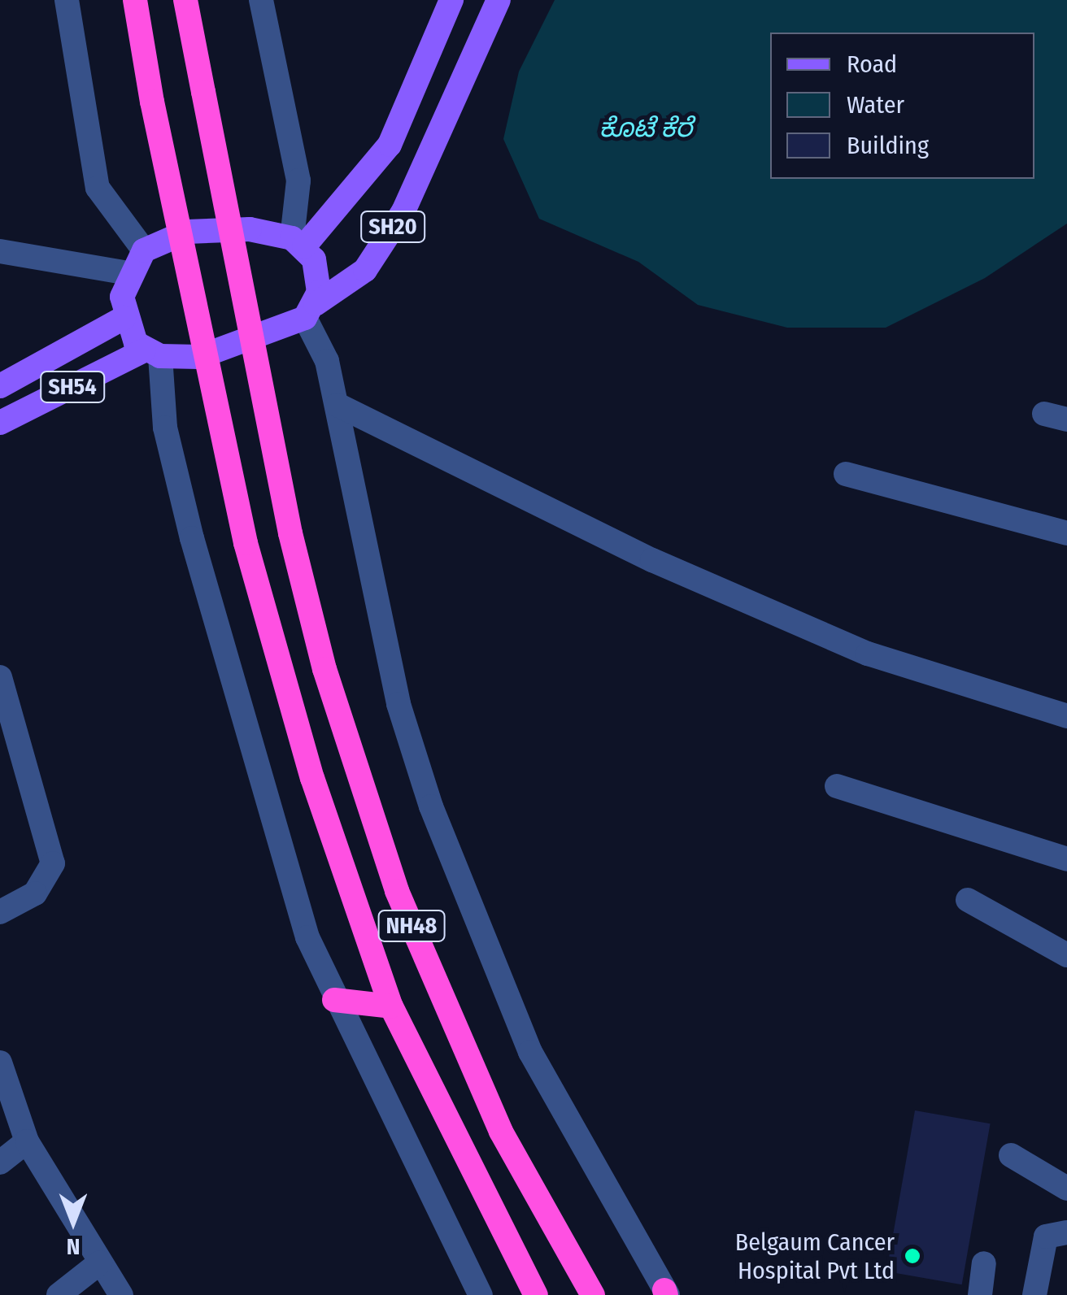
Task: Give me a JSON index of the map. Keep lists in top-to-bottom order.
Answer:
{
  "streets": {
    "highway": ["NH48"],
    "main road": ["SH20", "SH54"]
  },
  "crossings": [
    ["SH20", "SH54"]
  ],
  "water": ["ಕೊಟೆ ಕೆರೆ"],
  "places": ["Belgaum Cancer Hospital Pvt Ltd"],
  "legend": ["Road", "Water", "Building"],
  "north": "bottom"
}
